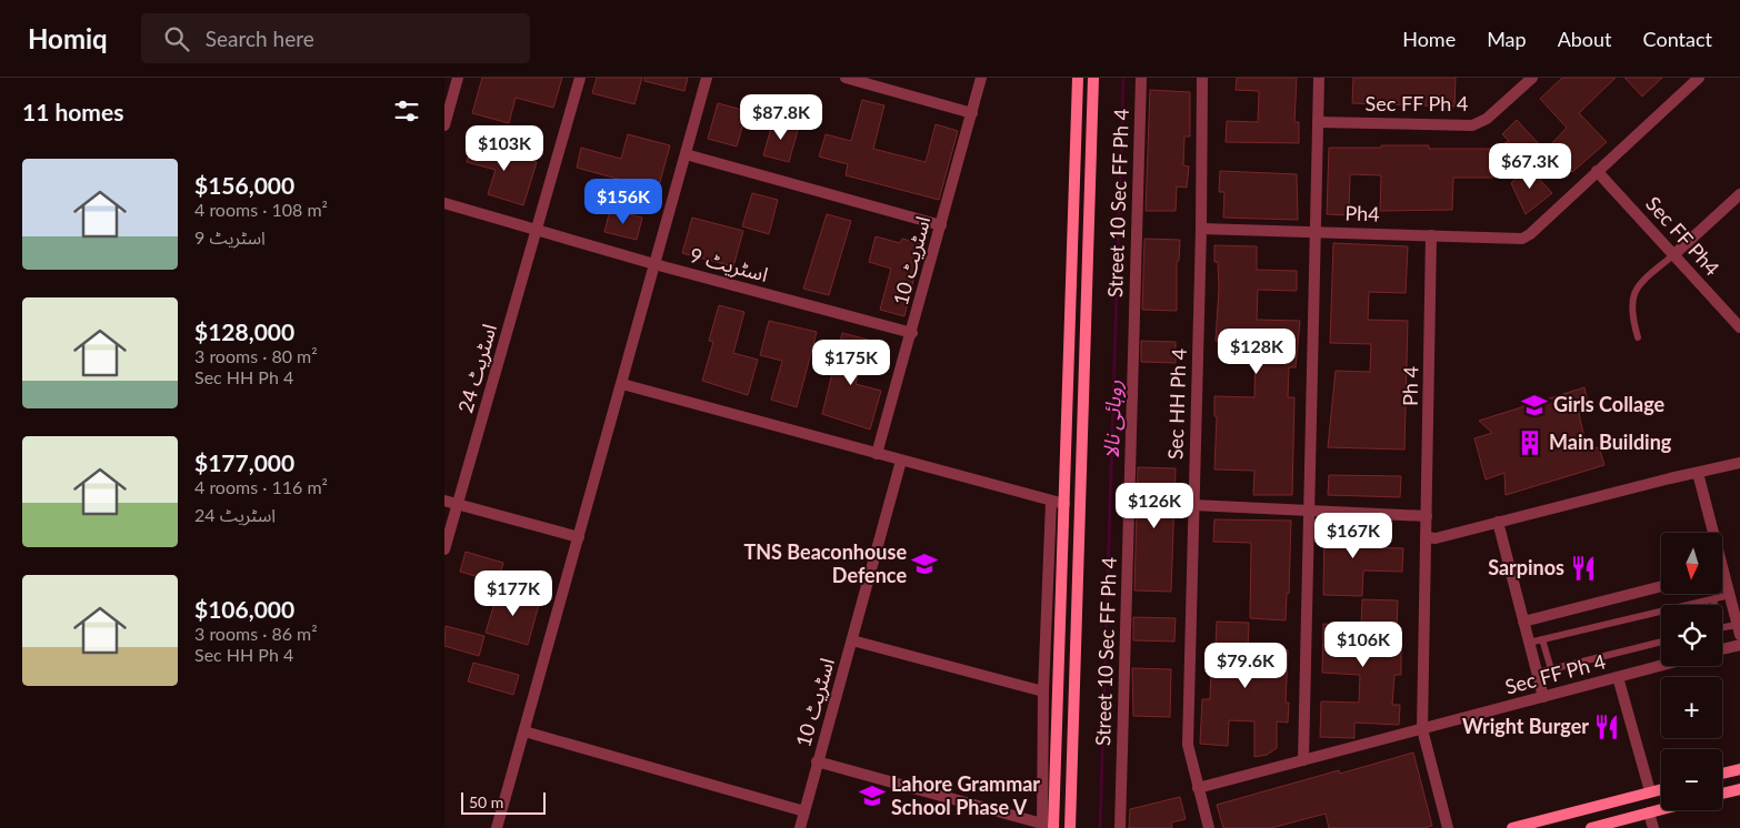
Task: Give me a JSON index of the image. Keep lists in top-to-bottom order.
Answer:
{
  "streets": {
    "street": [
      "Sec FF Ph 4",
      "Street 10 Sec FF Ph 4",
      "Ph4",
      "Sec FF Ph4",
      "اسٹریٹ 10",
      "اسٹریٹ 9",
      "اسٹریٹ 24",
      "Ph 4",
      "Sec HH Ph 4"
    ]
  },
  "crossings": [
    ["Sec FF Ph 4", "Ph 4"],
    ["Sec FF Ph 4", "Sec HH Ph 4"],
    ["Ph4", "Sec FF Ph4"],
    ["Ph4", "Ph 4"],
    ["Ph4", "Sec HH Ph 4"],
    ["اسٹریٹ 10", "اسٹریٹ 9"],
    ["اسٹریٹ 9", "اسٹریٹ 24"]
  ],
  "water": ["روہائی نالا"],
  "places": {
    "school or university": ["Girls Collage", "TNS Beaconhouse Defence", "Lahore Grammar School Phase V"],
    "building": ["Main Building"],
    "restaurant": ["Sarpinos", "Wright Burger"]
  },
  "scale_bar": "50 m",
  "north": "bottom",
  "page": {
    "header": "Homiq",
    "search": "Search here",
    "nav": [
      "Home",
      "Map",
      "About",
      "Contact"
    ],
    "heading": "11 homes",
    "price": [
      "$87.8K",
      "$103K",
      "$67.3K",
      "$156K",
      "$128K",
      "$175K",
      "$126K",
      "$167K",
      "$177K",
      "$106K",
      "$79.6K"
    ],
    "list": [
      {
        "name": "$156,000",
        "note": "4 rooms · 108 m² · اسٹریٹ 9"
      },
      {
        "name": "$128,000",
        "note": "3 rooms · 80 m² · Sec HH Ph 4"
      },
      {
        "name": "$177,000",
        "note": "4 rooms · 116 m² · اسٹریٹ 24"
      },
      {
        "name": "$106,000",
        "note": "3 rooms · 86 m² · Sec HH Ph 4"
      }
    ],
    "map_buttons": ["+", "−"],
    "scale": "50 m"
  }
}
